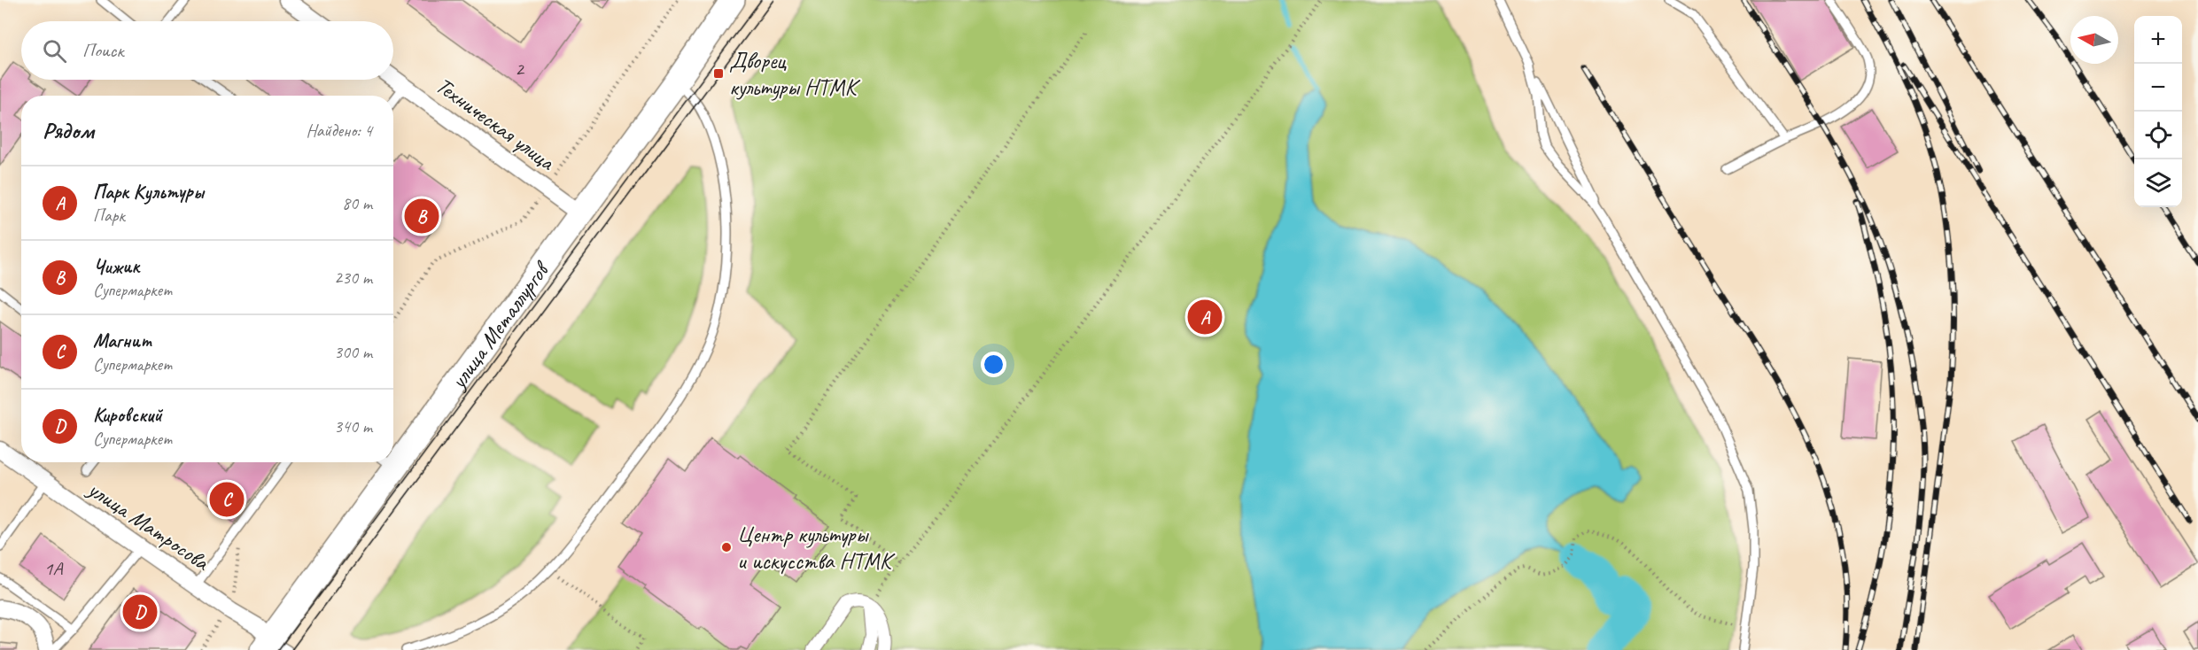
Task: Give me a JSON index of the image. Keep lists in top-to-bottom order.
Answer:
{
  "streets": {
    "main road": ["улица Металлургов"],
    "street": ["Техническая улица", "улица Матросова"]
  },
  "crossings": [
    ["Техническая улица", "улица Металлургов"],
    ["улица Металлургов", "улица Матросова"]
  ],
  "places": {
    "transit": ["Дворец культуры НТМК"],
    "other": ["Центр культуры и искусства НТМК"]
  },
  "house_numbers": ["2", "1А"],
  "north": "left",
  "page": {
    "map_buttons": ["+", "−"],
    "search": "Поиск",
    "heading": ["Рядом", "Найдено: 4"],
    "list": [
      {
        "mark": "A",
        "name": "Парк Культуры",
        "note": "Парк",
        "value": "80 m"
      },
      {
        "mark": "B",
        "name": "Чижик",
        "note": "Супермаркет",
        "value": "230 m"
      },
      {
        "mark": "C",
        "name": "Магнит",
        "note": "Супермаркет",
        "value": "300 m"
      },
      {
        "mark": "D",
        "name": "Кировский",
        "note": "Супермаркет",
        "value": "340 m"
      }
    ],
    "pins": [
      "B",
      "A",
      "C",
      "D"
    ]
  }
}
